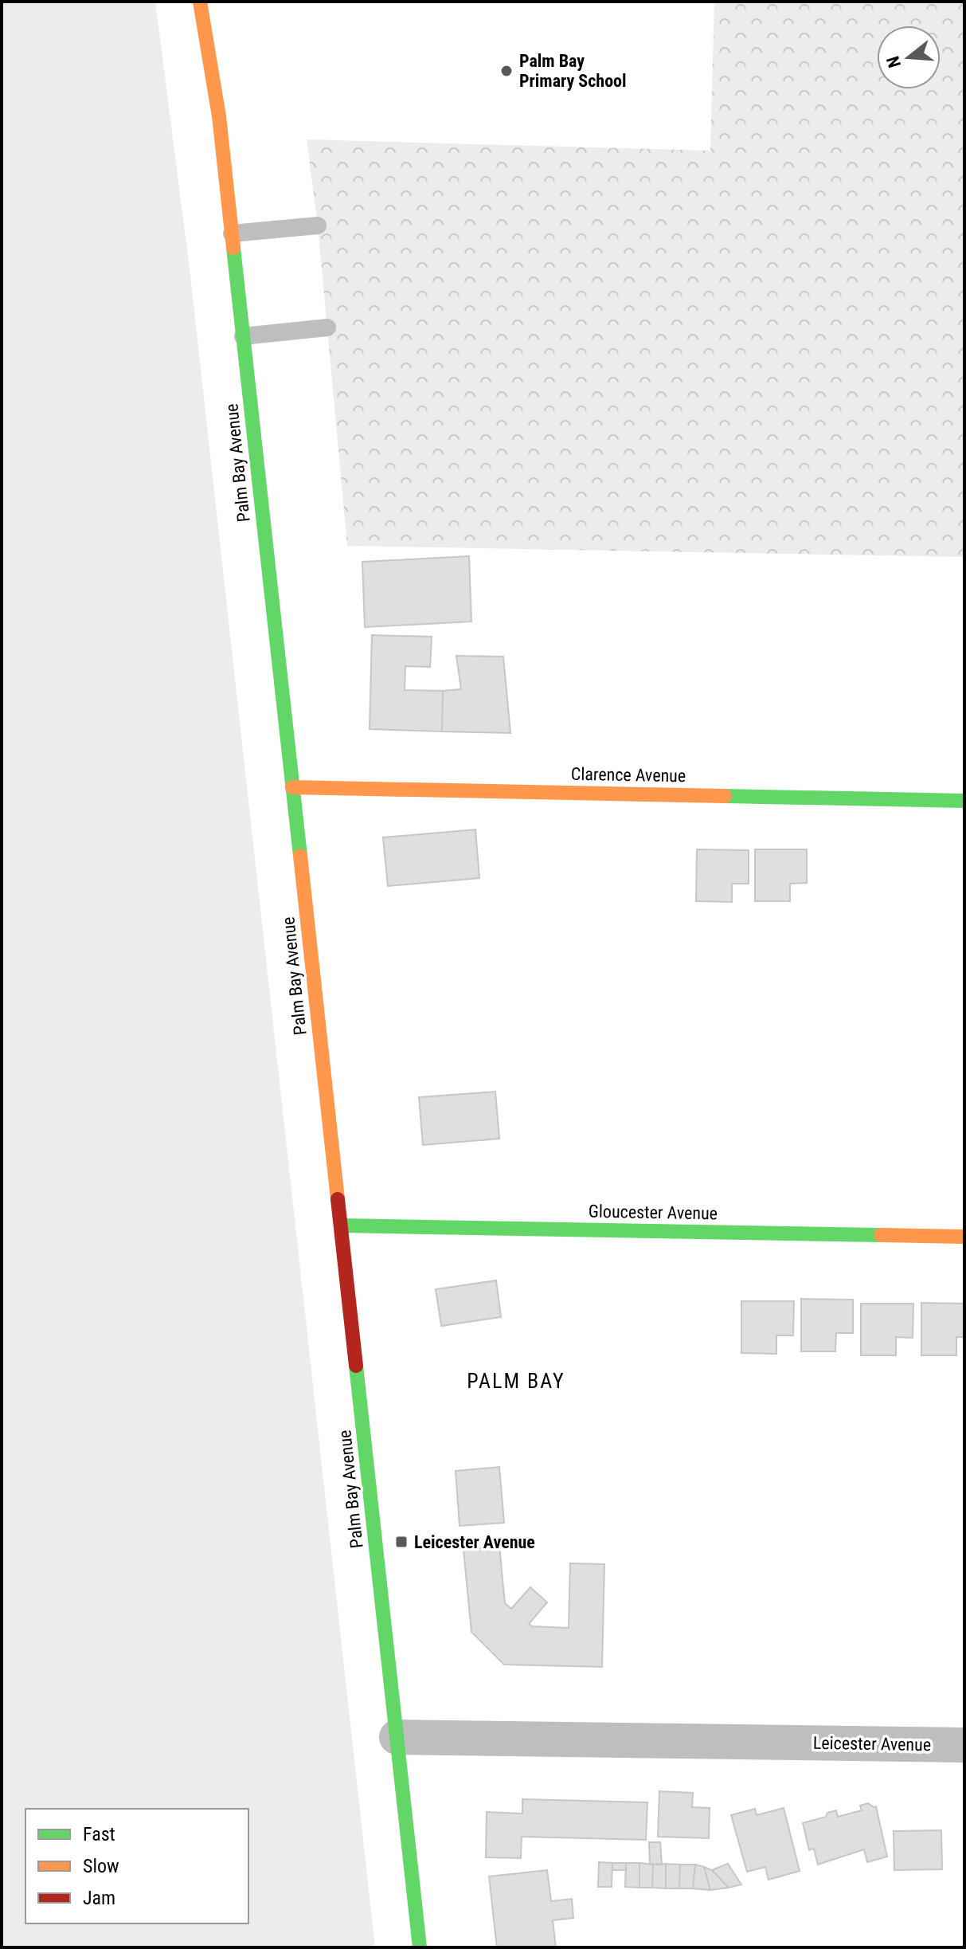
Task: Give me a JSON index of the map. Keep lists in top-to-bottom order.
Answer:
{
  "streets": {
    "main road": ["Palm Bay Avenue", "Clarence Avenue", "Gloucester Avenue"],
    "street": ["Leicester Avenue"]
  },
  "crossings": [
    ["Palm Bay Avenue", "Clarence Avenue"],
    ["Palm Bay Avenue", "Gloucester Avenue"],
    ["Palm Bay Avenue", "Leicester Avenue"]
  ],
  "districts": ["PALM BAY"],
  "places": {
    "other": ["Palm Bay Primary School"],
    "transit": ["Leicester Avenue"]
  },
  "legend": ["Fast", "Slow", "Jam"],
  "north": "left"
}
